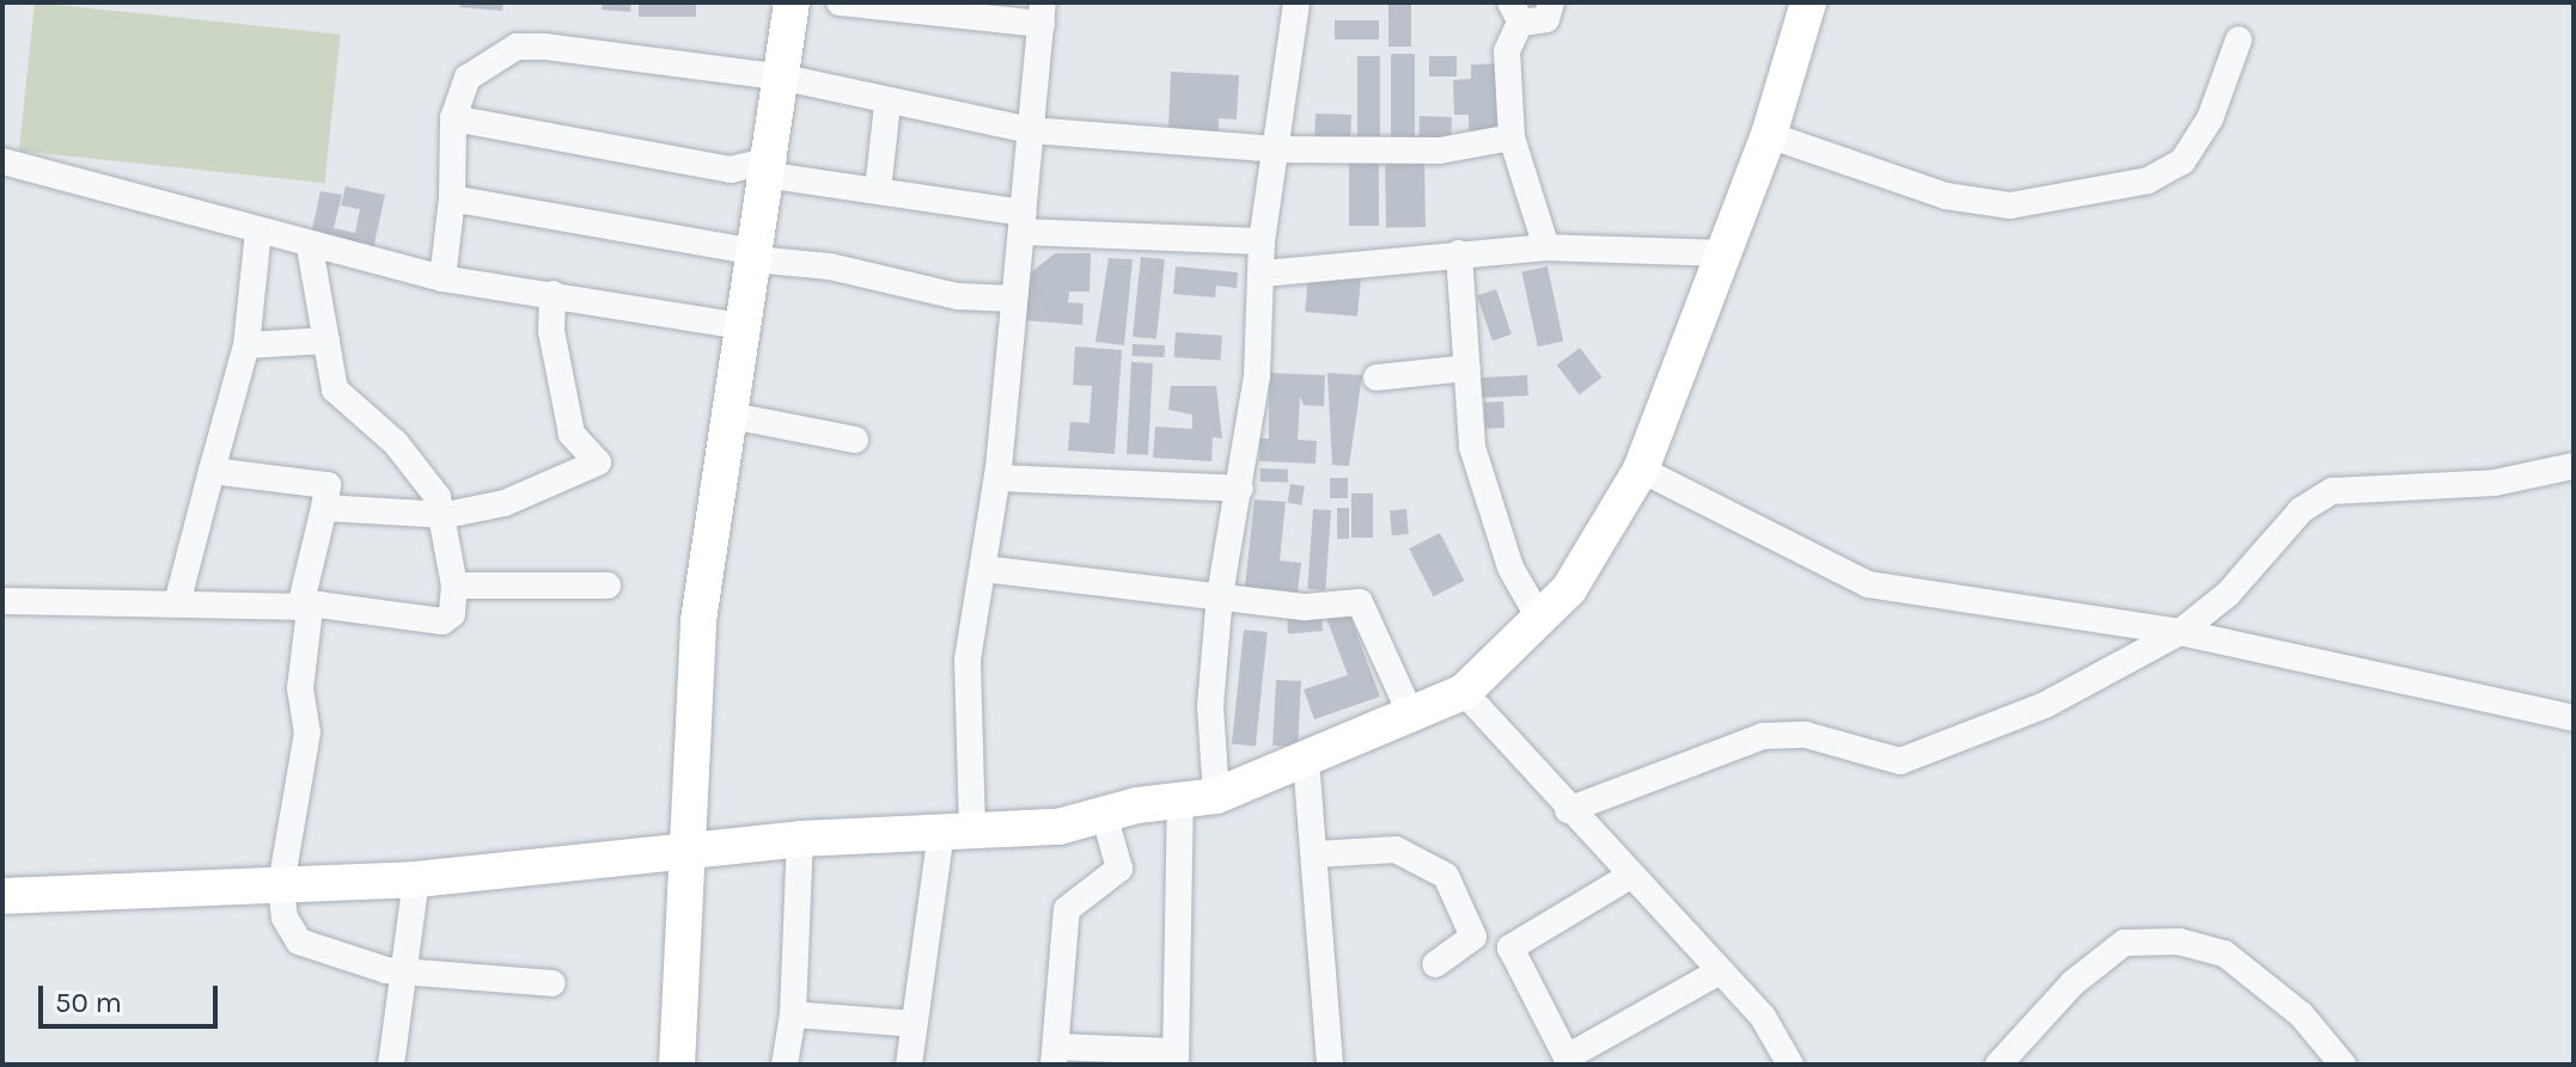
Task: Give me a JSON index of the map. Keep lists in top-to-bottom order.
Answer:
{
  "scale_bar": "50 m"
}
